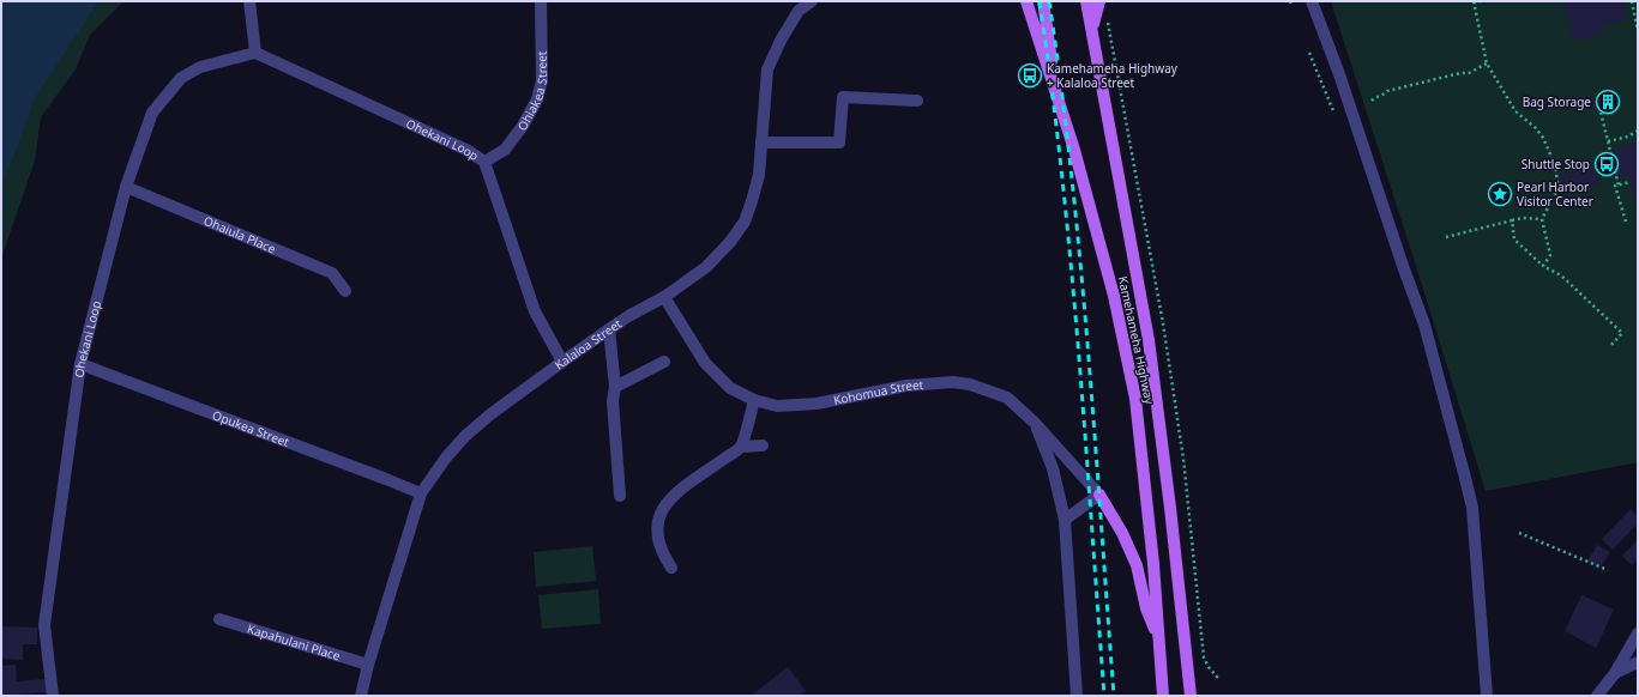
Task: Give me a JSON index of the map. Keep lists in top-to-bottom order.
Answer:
{
  "streets": {
    "main road": ["Kamehameha Highway"],
    "street": [
      "Ohiakea Street",
      "Ohekani Loop",
      "Ohaiula Place",
      "Kalaloa Street",
      "Kohomua Street",
      "Opukea Street",
      "Kapahulani Place"
    ]
  },
  "crossings": [
    ["Ohiakea Street", "Ohekani Loop"],
    ["Ohekani Loop", "Ohaiula Place"],
    ["Ohekani Loop", "Kalaloa Street"],
    ["Ohekani Loop", "Opukea Street"],
    ["Kalaloa Street", "Kohomua Street"],
    ["Kalaloa Street", "Opukea Street"],
    ["Kalaloa Street", "Kapahulani Place"]
  ],
  "places": {
    "bus stop": ["Kamehameha Highway + Kalaloa Street", "Shuttle Stop"],
    "building": ["Bag Storage"],
    "place": ["Pearl Harbor Visitor Center"]
  }
}
